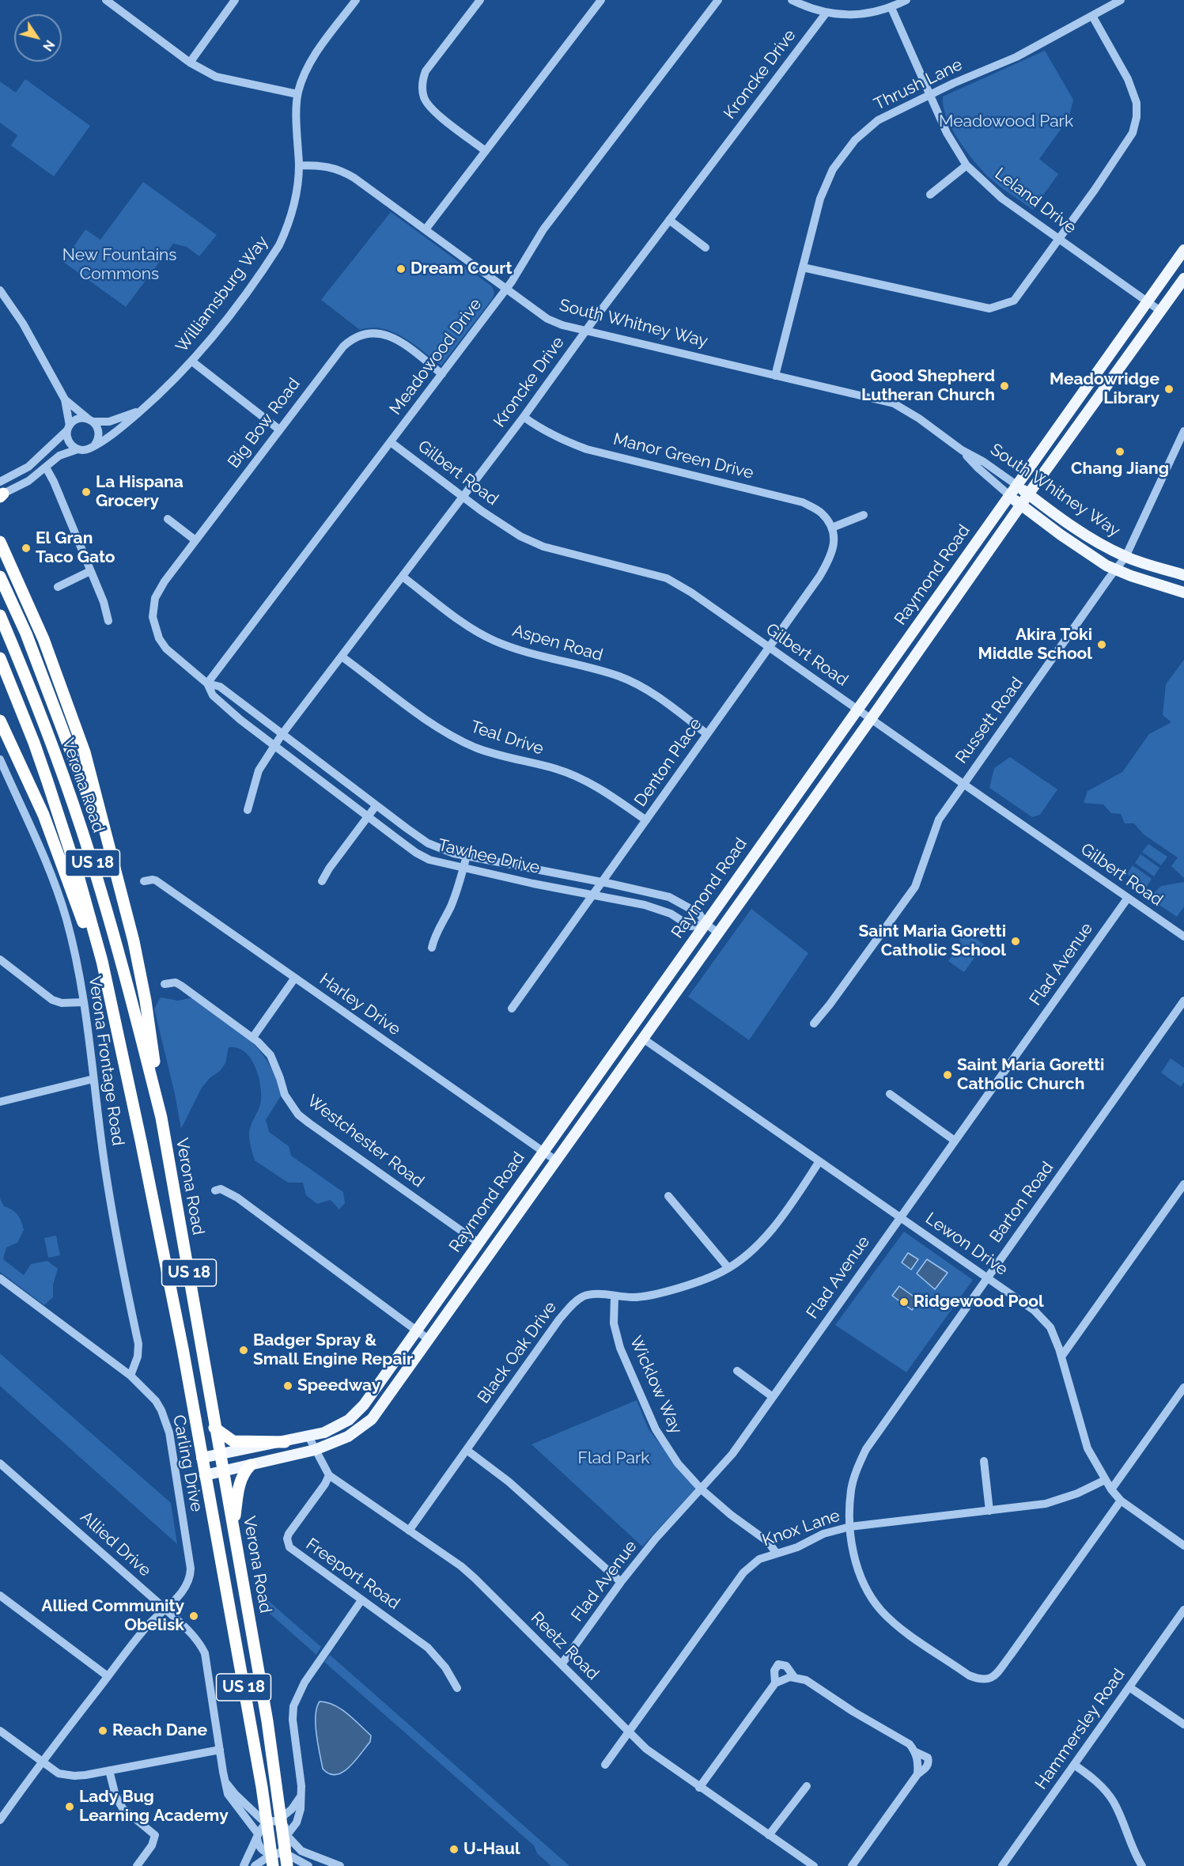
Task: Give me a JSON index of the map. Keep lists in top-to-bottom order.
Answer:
{
  "streets": {
    "highway": ["Verona Road", "US 18"],
    "main road": ["South Whitney Way", "Raymond Road"],
    "street": [
      "Kroncke Drive",
      "Thrush Lane",
      "Leland Drive",
      "Williamsburg Way",
      "Meadowood Drive",
      "Big Bow Road",
      "Manor Green Drive",
      "Gilbert Road",
      "Aspen Road",
      "Russett Road",
      "Teal Drive",
      "Denton Place",
      "Tawhee Drive",
      "Flad Avenue",
      "Harley Drive",
      "Verona Frontage Road",
      "Westchester Road",
      "Barton Road",
      "Lewon Drive",
      "Black Oak Drive",
      "Wicklow Way",
      "Carling Drive",
      "Knox Lane",
      "Allied Drive",
      "Freeport Road",
      "Reetz Road",
      "Hammersley Road"
    ]
  },
  "crossings": [
    ["Kroncke Drive", "South Whitney Way"],
    ["Kroncke Drive", "Manor Green Drive"],
    ["Kroncke Drive", "Gilbert Road"],
    ["Kroncke Drive", "Aspen Road"],
    ["Kroncke Drive", "Teal Drive"],
    ["Kroncke Drive", "Tawhee Drive"],
    ["Thrush Lane", "Leland Drive"],
    ["Thrush Lane", "South Whitney Way"],
    ["Leland Drive", "Raymond Road"],
    ["Williamsburg Way", "South Whitney Way"],
    ["South Whitney Way", "Meadowood Drive"],
    ["South Whitney Way", "Raymond Road"],
    ["South Whitney Way", "Russett Road"],
    ["Meadowood Drive", "Big Bow Road"],
    ["Meadowood Drive", "Gilbert Road"],
    ["Meadowood Drive", "Tawhee Drive"],
    ["Big Bow Road", "Tawhee Drive"],
    ["Manor Green Drive", "Denton Place"],
    ["Gilbert Road", "Raymond Road"],
    ["Gilbert Road", "Russett Road"],
    ["Gilbert Road", "Denton Place"],
    ["Gilbert Road", "Flad Avenue"],
    ["Raymond Road", "Verona Road"],
    ["Raymond Road", "Tawhee Drive"],
    ["Raymond Road", "Harley Drive"],
    ["Raymond Road", "Westchester Road"],
    ["Raymond Road", "Lewon Drive"],
    ["Raymond Road", "Reetz Road"],
    ["Aspen Road", "Denton Place"],
    ["Teal Drive", "Denton Place"],
    ["Denton Place", "Tawhee Drive"],
    ["Flad Avenue", "Lewon Drive"],
    ["Flad Avenue", "Wicklow Way"],
    ["Flad Avenue", "Reetz Road"],
    ["Verona Frontage Road", "Carling Drive"],
    ["Barton Road", "Lewon Drive"],
    ["Barton Road", "Knox Lane"],
    ["Lewon Drive", "Black Oak Drive"],
    ["Lewon Drive", "Knox Lane"],
    ["Black Oak Drive", "Wicklow Way"],
    ["Black Oak Drive", "Reetz Road"],
    ["Wicklow Way", "Knox Lane"],
    ["Carling Drive", "Allied Drive"],
    ["Knox Lane", "Reetz Road"],
    ["Freeport Road", "Reetz Road"]
  ],
  "parks": ["Meadowood Park", "New Fountains Commons", "Flad Park"],
  "places": [
    "Dream Court",
    "Good Shepherd Lutheran Church",
    "Meadowridge Library",
    "Chang Jiang",
    "La Hispana Grocery",
    "El Gran Taco Gato",
    "Akira Toki Middle School",
    "Saint Maria Goretti Catholic School",
    "Saint Maria Goretti Catholic Church",
    "Ridgewood Pool",
    "Badger Spray & Small Engine Repair",
    "Speedway",
    "Allied Community Obelisk",
    "Reach Dane",
    "Lady Bug Learning Academy",
    "U-Haul"
  ],
  "north": "bottom right"
}
